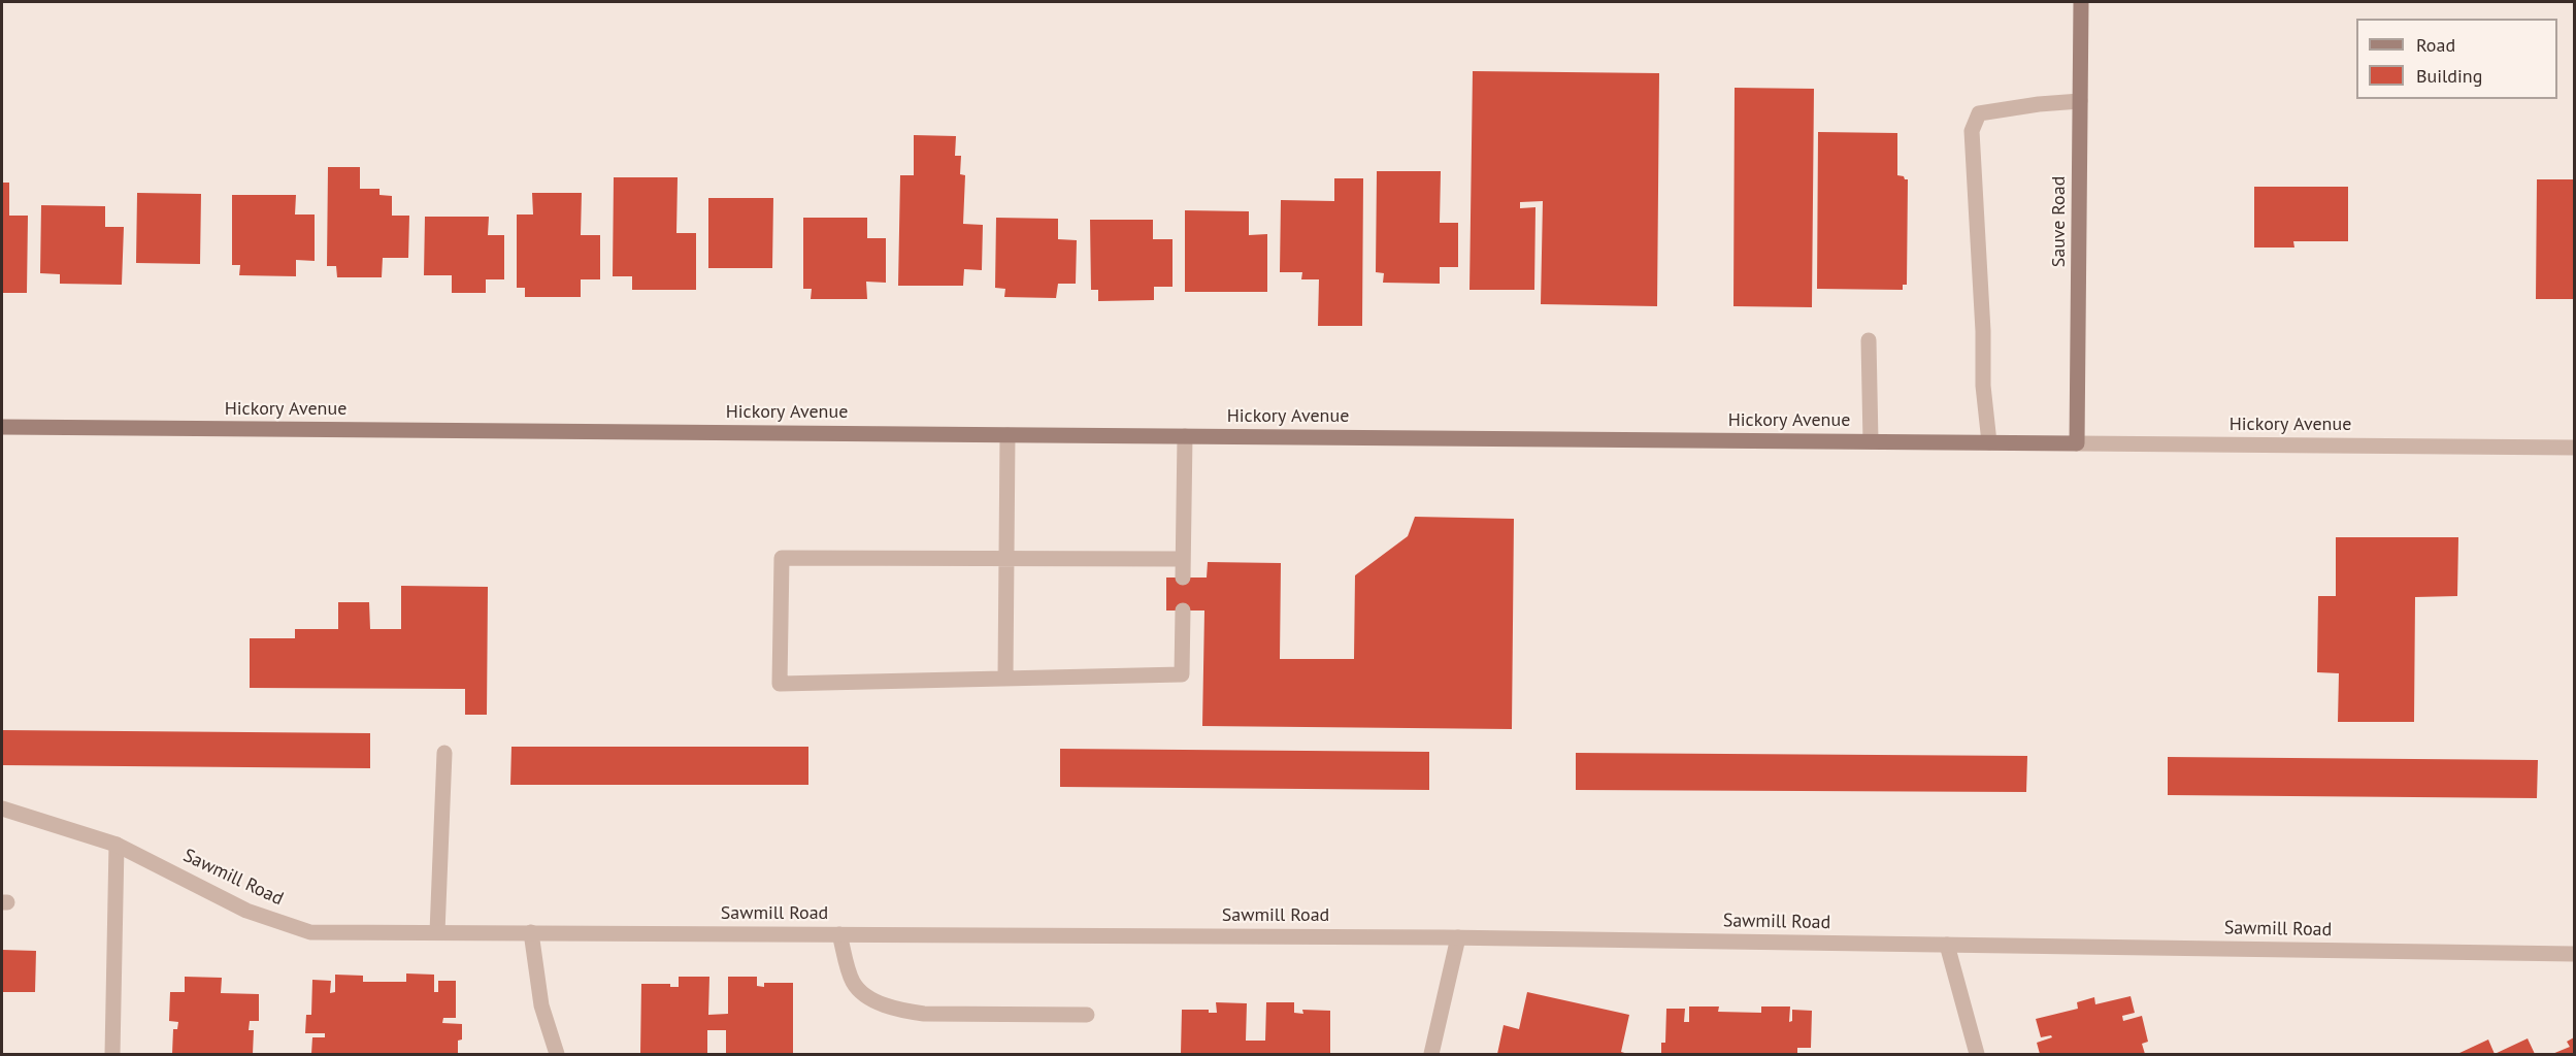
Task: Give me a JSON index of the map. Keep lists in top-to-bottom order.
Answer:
{
  "streets": {
    "street": ["Sauve Road", "Hickory Avenue", "Sawmill Road"]
  },
  "crossings": [
    ["Sauve Road", "Hickory Avenue"]
  ],
  "legend": ["Road", "Building"]
}
